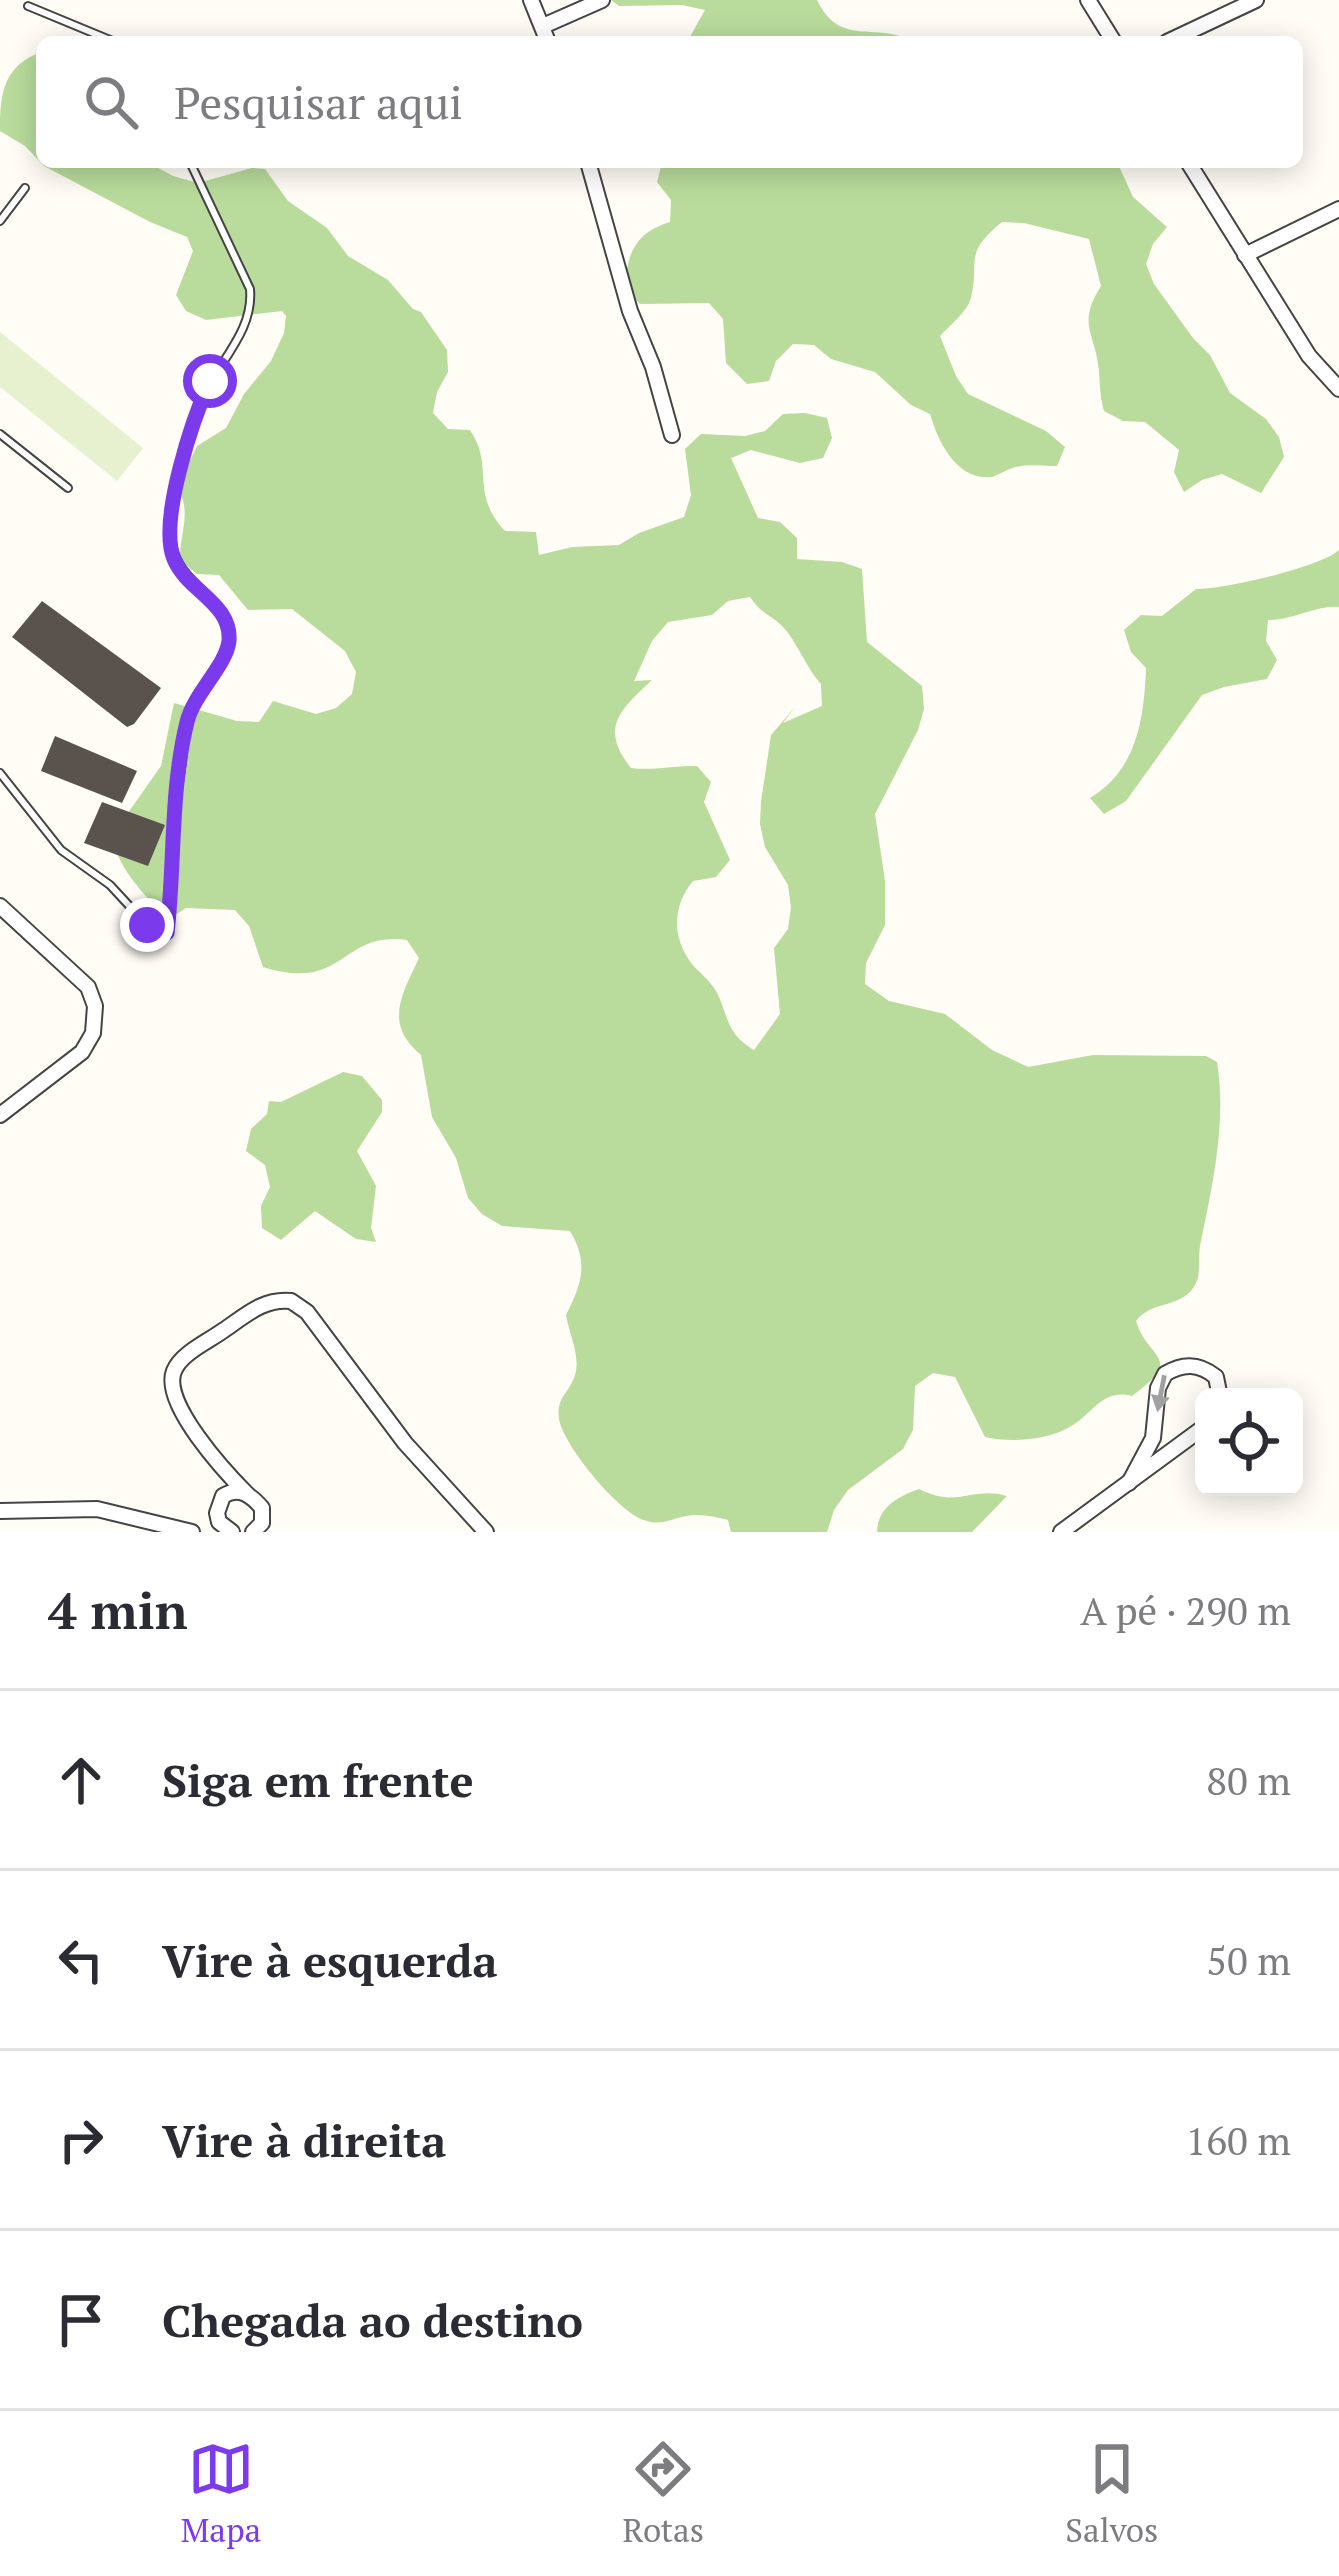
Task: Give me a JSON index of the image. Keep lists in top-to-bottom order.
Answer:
{
  "page": {
    "search": "Pesquisar aqui",
    "heading": ["4 min", "A pé · 290 m"],
    "list": [
      ["Siga em frente", "80 m"],
      ["Vire à esquerda", "50 m"],
      ["Vire à direita", "160 m"],
      "Chegada ao destino"
    ],
    "nav": ["Mapa", "Rotas", "Salvos"]
  }
}
